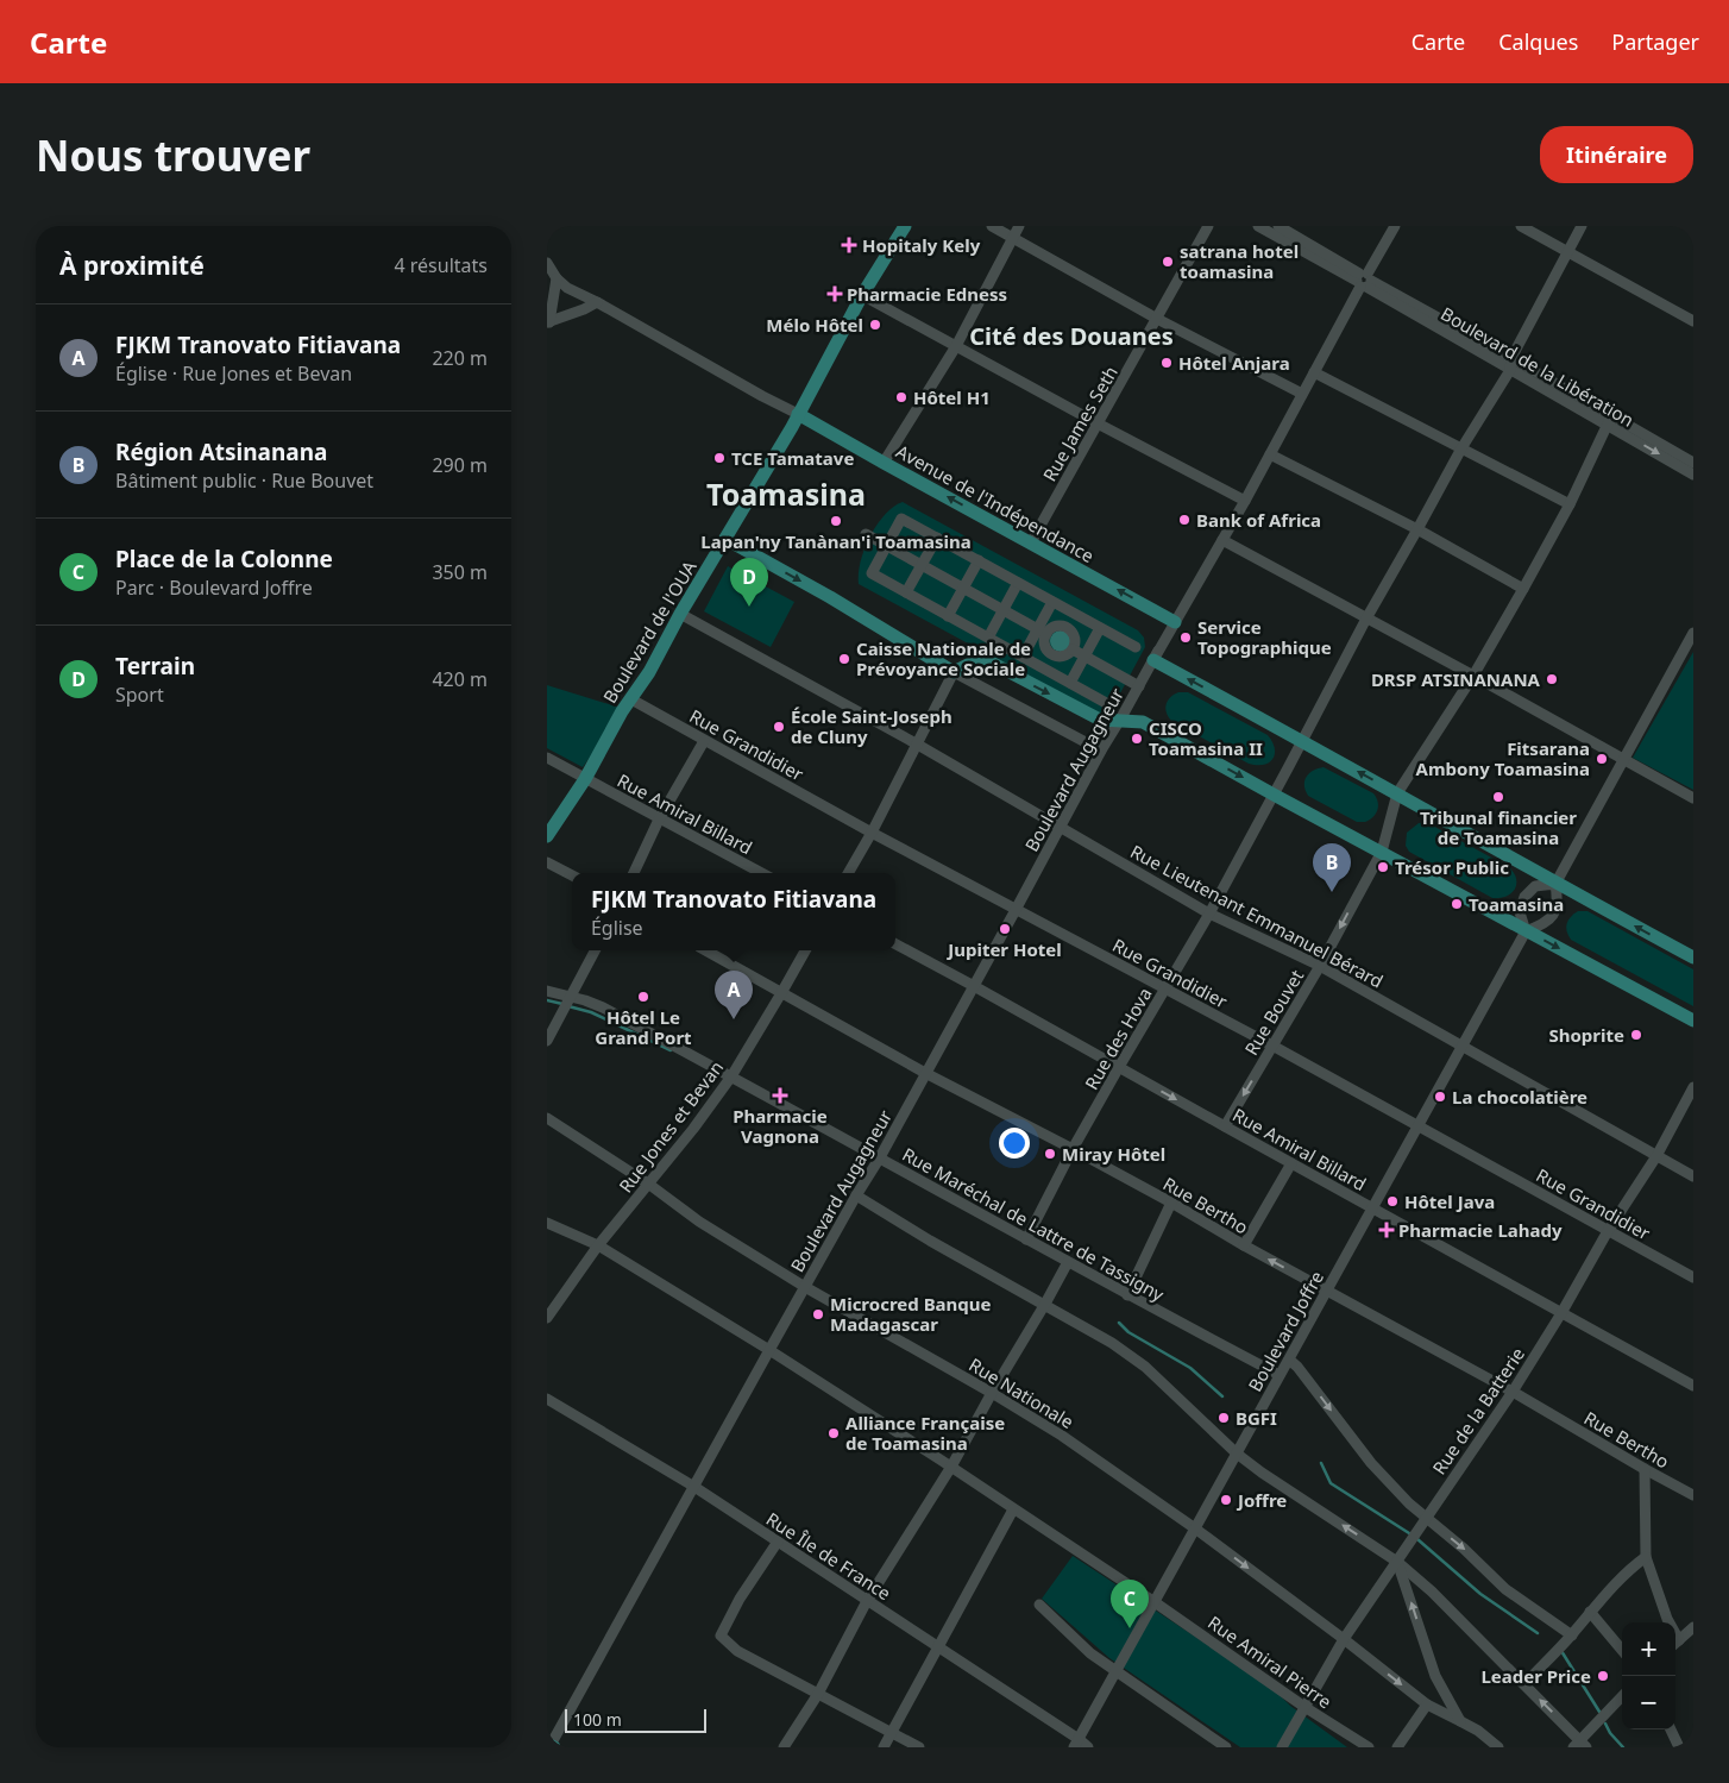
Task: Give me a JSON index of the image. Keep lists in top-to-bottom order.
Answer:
{
  "streets": {
    "main road": ["Avenue de l'Indépendance", "Boulevard de l'OUA"],
    "street": [
      "Boulevard de la Libération",
      "Rue James Seth",
      "Rue Grandidier",
      "Boulevard Augagneur",
      "Rue Amiral Billard",
      "Rue Lieutenant Emmanuel Bérard",
      "Rue Bouvet",
      "Rue des Hova",
      "Rue Jones et Bevan",
      "Rue Bertho",
      "Rue Maréchal de Lattre de Tassigny",
      "Boulevard Joffre",
      "Rue Nationale",
      "Rue de la Batterie",
      "Rue Île de France",
      "Rue Amiral Pierre"
    ]
  },
  "crossings": [
    ["Boulevard de la Libération", "Boulevard Augagneur"],
    ["Boulevard de la Libération", "Rue Bouvet"],
    ["Boulevard de la Libération", "Rue des Hova"],
    ["Rue James Seth", "Avenue de l'Indépendance"],
    ["Avenue de l'Indépendance", "Boulevard de l'OUA"],
    ["Avenue de l'Indépendance", "Boulevard Augagneur"],
    ["Boulevard de l'OUA", "Rue Grandidier"],
    ["Boulevard de l'OUA", "Rue Amiral Billard"],
    ["Boulevard de l'OUA", "Rue Lieutenant Emmanuel Bérard"],
    ["Rue Grandidier", "Boulevard Augagneur"],
    ["Rue Grandidier", "Rue Bouvet"],
    ["Rue Grandidier", "Rue des Hova"],
    ["Rue Grandidier", "Boulevard Joffre"],
    ["Rue Grandidier", "Rue de la Batterie"],
    ["Boulevard Augagneur", "Rue Amiral Billard"],
    ["Boulevard Augagneur", "Rue Lieutenant Emmanuel Bérard"],
    ["Boulevard Augagneur", "Rue Bertho"],
    ["Boulevard Augagneur", "Rue Maréchal de Lattre de Tassigny"],
    ["Boulevard Augagneur", "Rue Nationale"],
    ["Boulevard Augagneur", "Rue Île de France"],
    ["Boulevard Augagneur", "Rue Amiral Pierre"],
    ["Rue Amiral Billard", "Rue Bouvet"],
    ["Rue Amiral Billard", "Rue des Hova"],
    ["Rue Amiral Billard", "Boulevard Joffre"],
    ["Rue Amiral Billard", "Rue de la Batterie"],
    ["Rue Lieutenant Emmanuel Bérard", "Rue Bouvet"],
    ["Rue Lieutenant Emmanuel Bérard", "Rue des Hova"],
    ["Rue Lieutenant Emmanuel Bérard", "Boulevard Joffre"],
    ["Rue Lieutenant Emmanuel Bérard", "Rue de la Batterie"],
    ["Rue des Hova", "Rue Bertho"],
    ["Rue des Hova", "Rue Maréchal de Lattre de Tassigny"],
    ["Rue Jones et Bevan", "Rue Bertho"],
    ["Rue Jones et Bevan", "Rue Maréchal de Lattre de Tassigny"],
    ["Rue Jones et Bevan", "Rue Nationale"],
    ["Rue Jones et Bevan", "Rue Amiral Pierre"],
    ["Rue Bertho", "Boulevard Joffre"],
    ["Rue Bertho", "Rue de la Batterie"],
    ["Rue Maréchal de Lattre de Tassigny", "Boulevard Joffre"],
    ["Boulevard Joffre", "Rue Nationale"],
    ["Boulevard Joffre", "Rue Île de France"],
    ["Boulevard Joffre", "Rue Amiral Pierre"],
    ["Rue Nationale", "Rue de la Batterie"],
    ["Rue de la Batterie", "Rue Amiral Pierre"]
  ],
  "one_way": ["Avenue de l'Indépendance"],
  "districts": ["Cité des Douanes", "Toamasina"],
  "places": {
    "health": [
      "Hopitaly Kely",
      "Pharmacie Edness",
      "Pharmacie Vagnona",
      "Pharmacie Lahady"
    ],
    "other": [
      "satrana hotel toamasina",
      "Mélo Hôtel",
      "Hôtel Anjara",
      "Hôtel H1",
      "TCE Tamatave",
      "Bank of Africa",
      "Lapan'ny Tanànan'i Toamasina",
      "Service Topographique",
      "Caisse Nationale de Prévoyance Sociale",
      "DRSP ATSINANANA",
      "École Saint-Joseph de Cluny",
      "CISCO Toamasina II",
      "Fitsarana Ambony Toamasina",
      "Tribunal financier de Toamasina",
      "Trésor Public",
      "Toamasina",
      "Jupiter Hotel",
      "Hôtel Le Grand Port",
      "Shoprite",
      "La chocolatière",
      "Miray Hôtel",
      "Hôtel Java",
      "Microcred Banque Madagascar",
      "BGFI",
      "Alliance Française de Toamasina",
      "Joffre",
      "Leader Price"
    ]
  },
  "scale_bar": "100 m",
  "page": {
    "header": "Carte",
    "nav": ["Carte", "Calques", "Partager"],
    "buttons": "Itinéraire",
    "title": "Nous trouver",
    "heading": ["À proximité", "4 résultats"],
    "list": [
      {
        "mark": "A",
        "name": "FJKM Tranovato Fitiavana",
        "note": "Église · Rue Jones et Bevan",
        "value": "220 m"
      },
      {
        "mark": "B",
        "name": "Région Atsinanana",
        "note": "Bâtiment public · Rue Bouvet",
        "value": "290 m"
      },
      {
        "mark": "C",
        "name": "Place de la Colonne",
        "note": "Parc · Boulevard Joffre",
        "value": "350 m"
      },
      {
        "mark": "D",
        "name": "Terrain",
        "note": "Sport",
        "value": "420 m"
      }
    ],
    "pins": [
      "D",
      "B",
      "A",
      "C"
    ],
    "popup": ["FJKM Tranovato Fitiavana", "Église"],
    "map_buttons": ["+", "−"],
    "scale": "100 m"
  }
}
